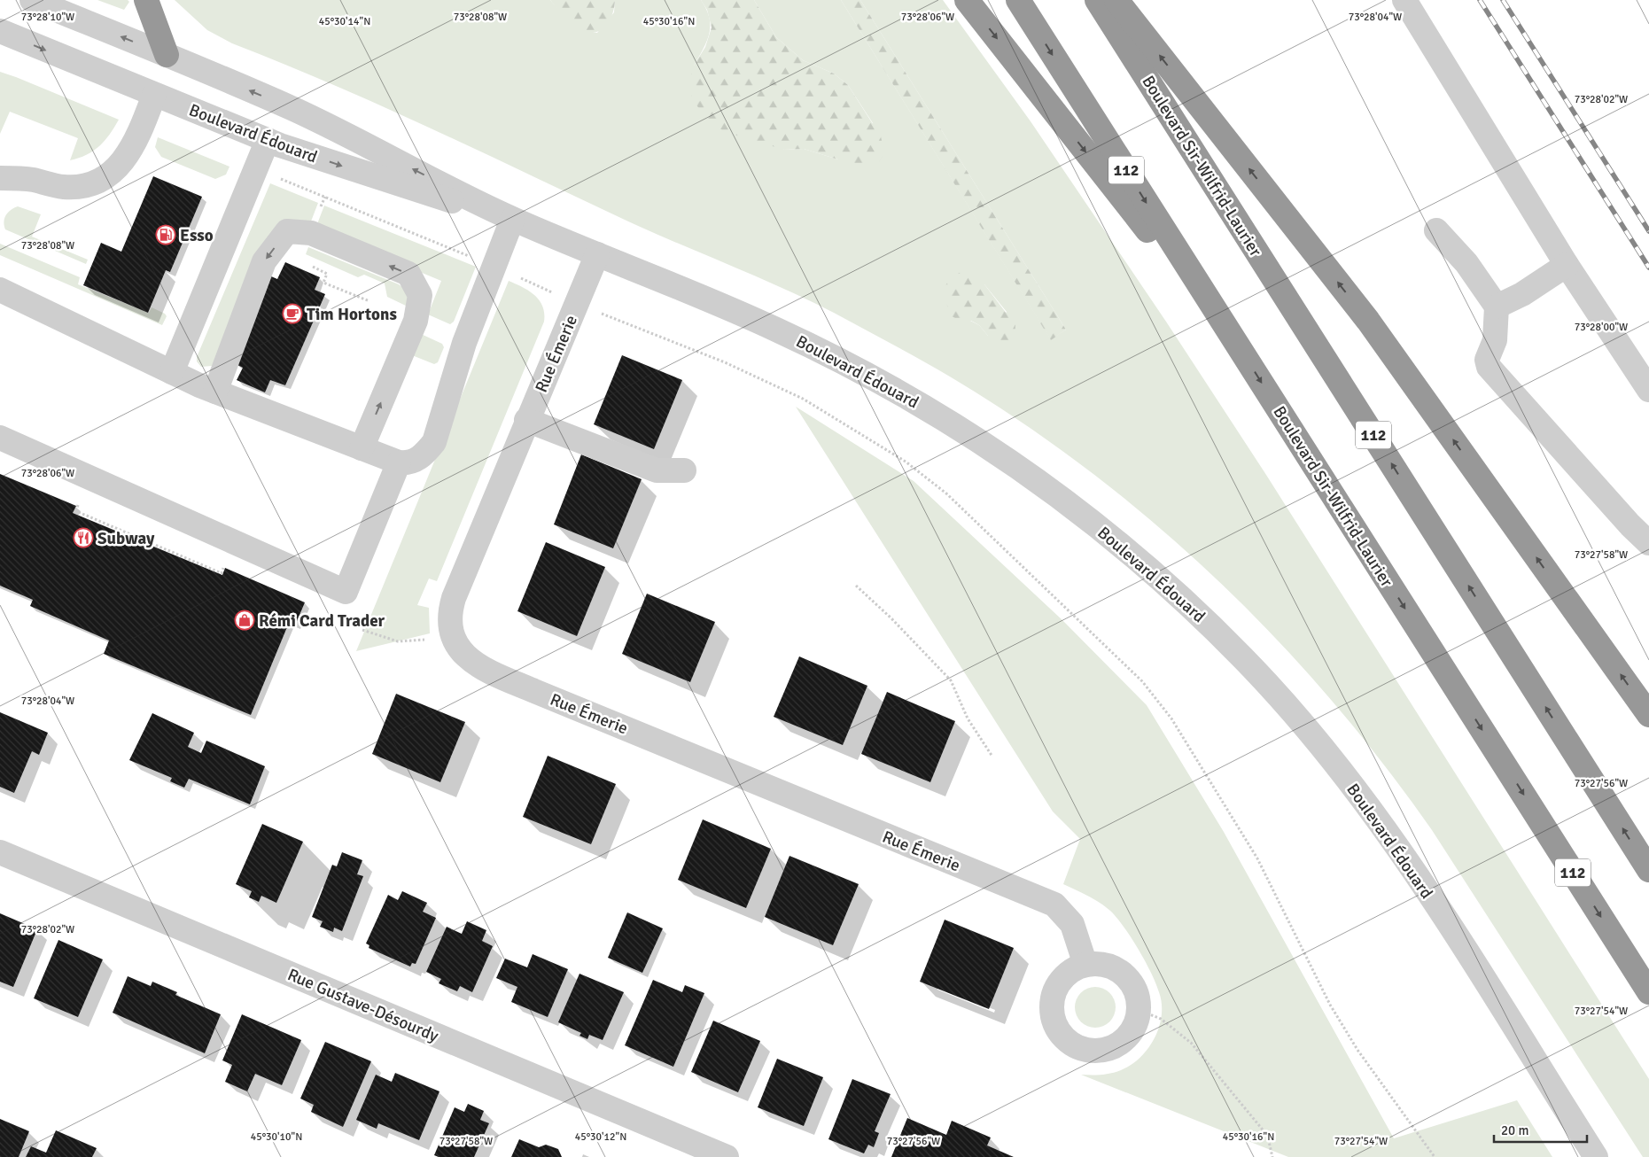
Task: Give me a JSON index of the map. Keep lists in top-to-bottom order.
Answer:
{
  "streets": {
    "highway": ["Boulevard Sir-Wilfrid-Laurier", "112"],
    "street": ["Boulevard Édouard", "Rue Émerie", "Rue Gustave-Désourdy"]
  },
  "crossings": [
    ["Boulevard Édouard", "Rue Émerie"]
  ],
  "places": {
    "fuel station": ["Esso"],
    "cafe": ["Tim Hortons"],
    "restaurant": ["Subway"],
    "shop": ["Rémi Card Trader"]
  },
  "scale_bar": "20 m",
  "coordinates": [
    "73°28'06\"W",
    "73°28'04\"W",
    "73°28'08\"W",
    "73°28'10\"W",
    "45°30'14\"N",
    "45°30'16\"N",
    "73°28'02\"W",
    "73°28'00\"W",
    "73°27'58\"W",
    "73°27'56\"W",
    "73°27'54\"W",
    "45°30'10\"N",
    "45°30'12\"N"
  ]
}
